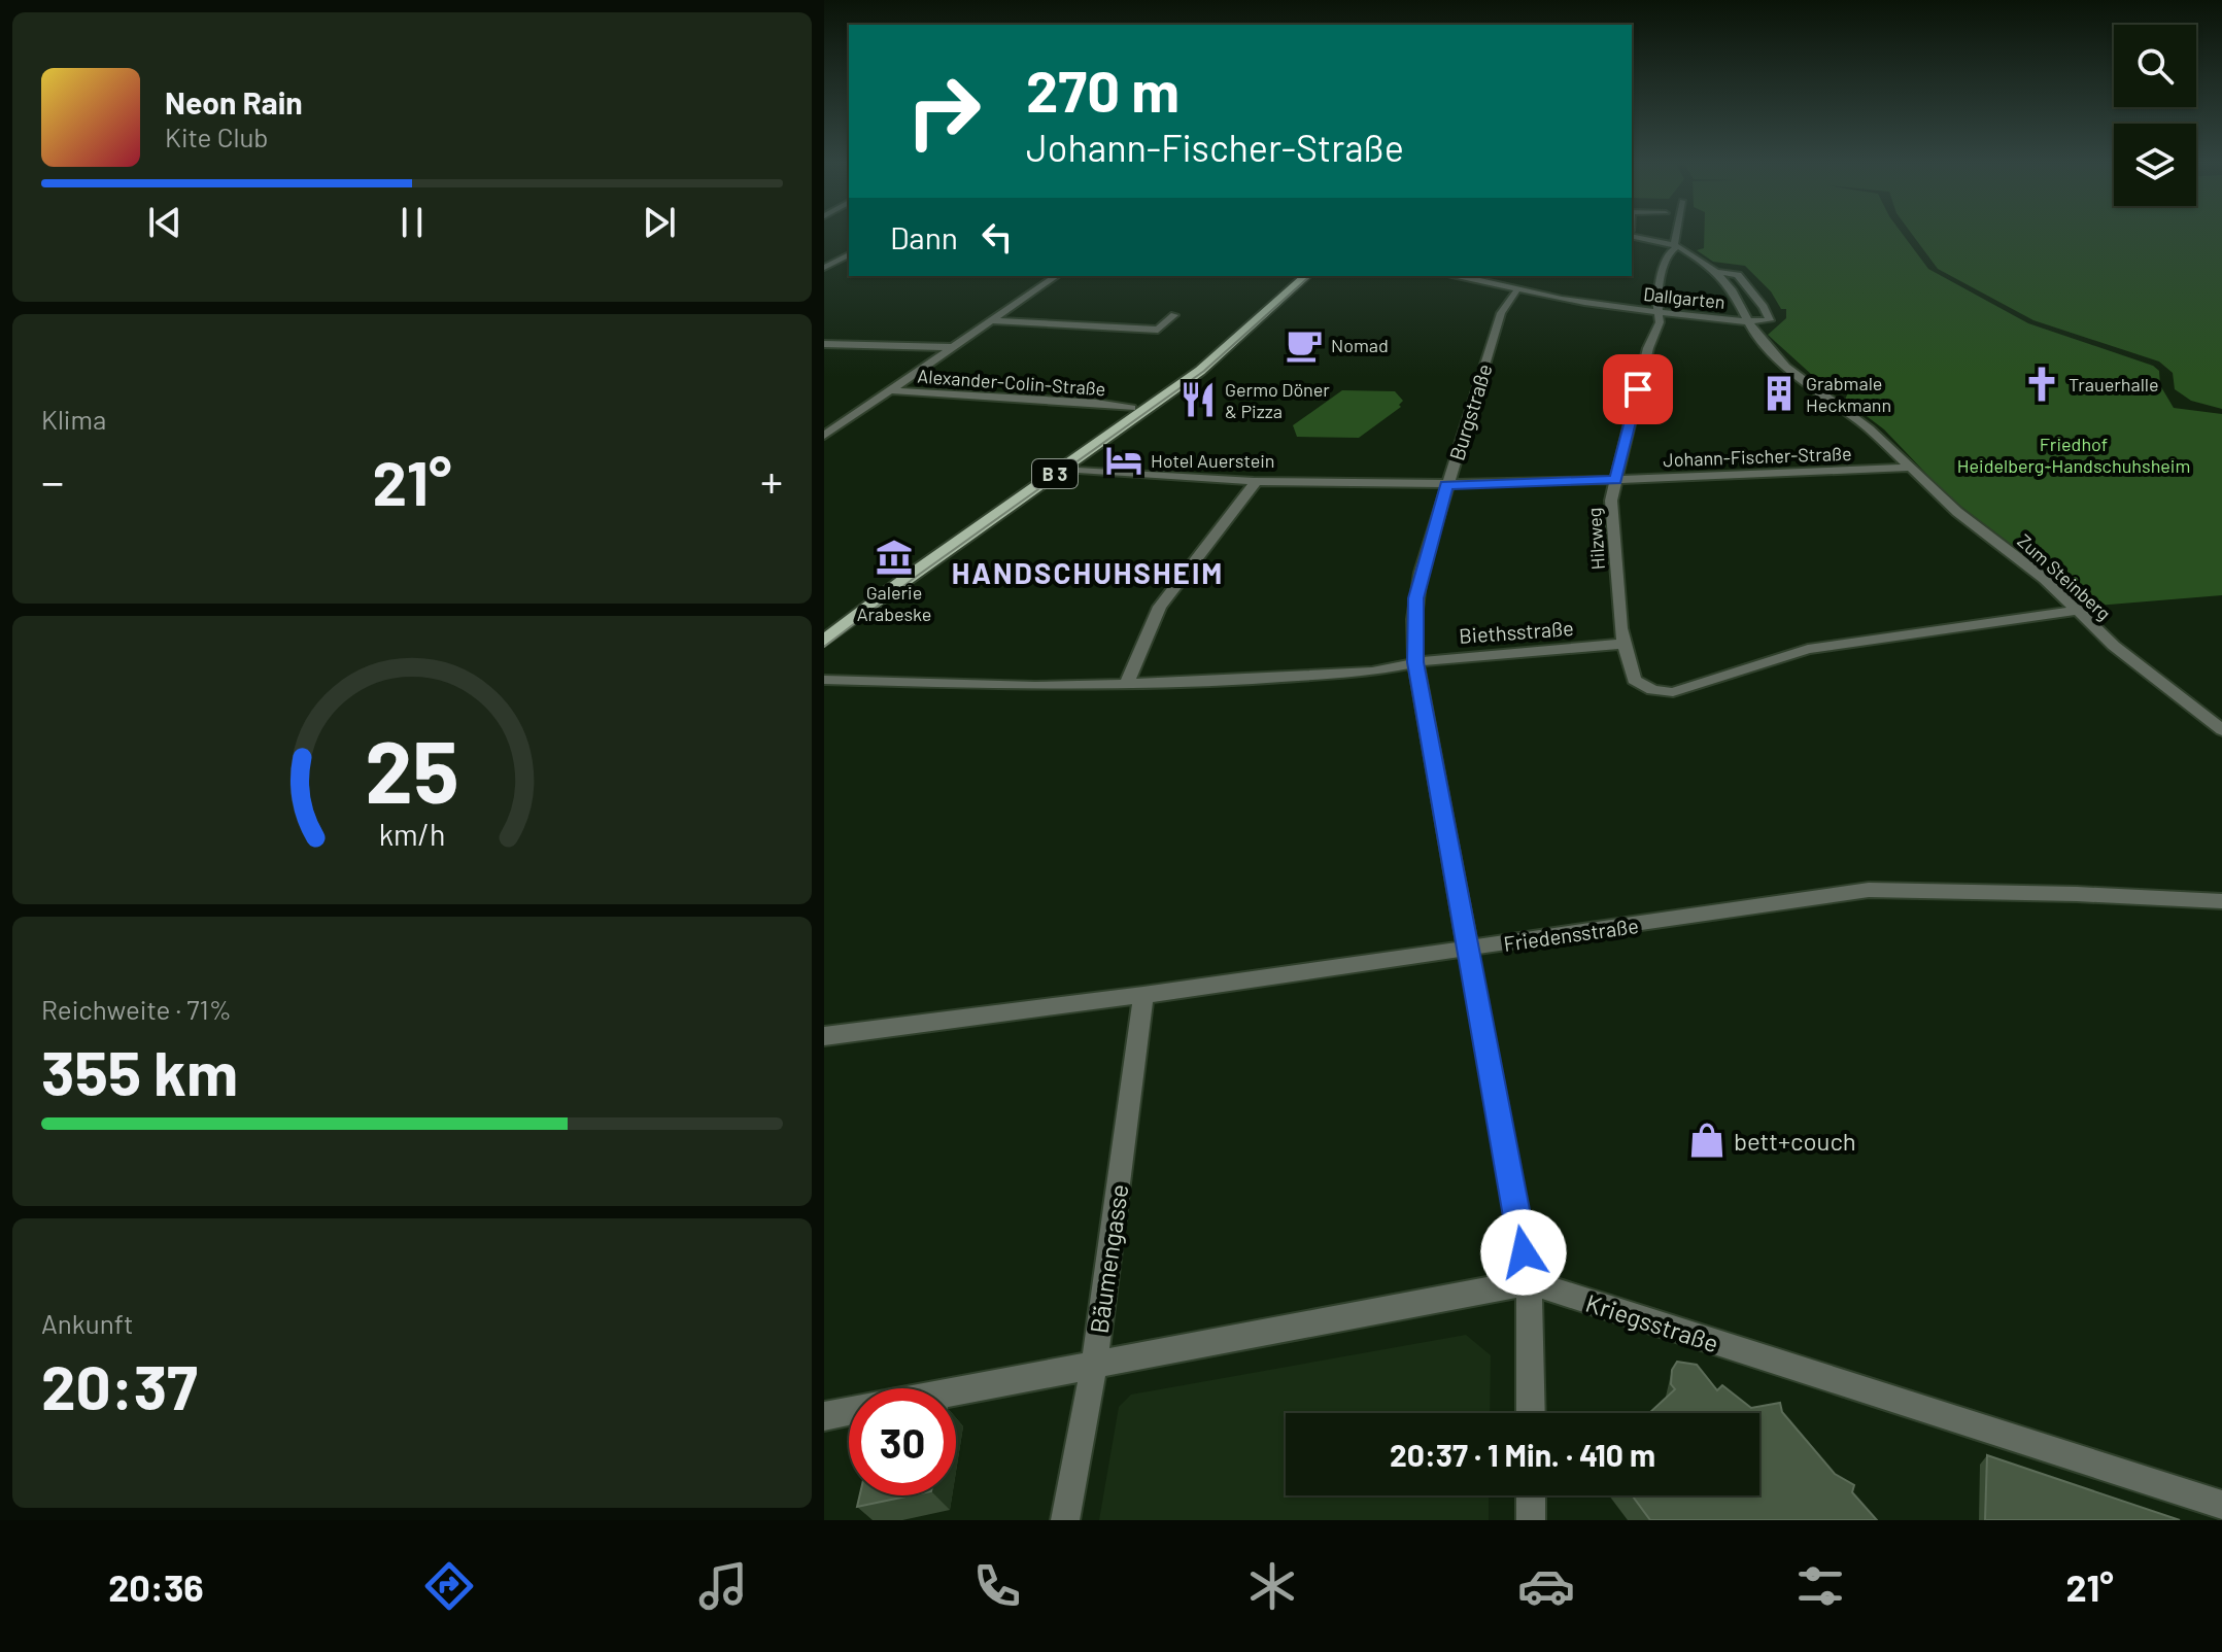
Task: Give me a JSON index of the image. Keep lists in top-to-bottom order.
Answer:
{
  "streets": {
    "main road": ["B 3"],
    "street": [
      "Dallgarten",
      "Alexander-Colin-Straße",
      "Burgstraße",
      "Johann-Fischer-Straße",
      "Hilzweg",
      "Zum Steinberg",
      "Biethsstraße",
      "Friedensstraße",
      "Bäumengasse",
      "Kriegsstraße"
    ]
  },
  "crossings": [
    ["Dallgarten", "Burgstraße"],
    ["Dallgarten", "Hilzweg"],
    ["Dallgarten", "Zum Steinberg"],
    ["Burgstraße", "Johann-Fischer-Straße"],
    ["Burgstraße", "Biethsstraße"],
    ["Burgstraße", "Friedensstraße"],
    ["Burgstraße", "Kriegsstraße"],
    ["Johann-Fischer-Straße", "B 3"],
    ["Johann-Fischer-Straße", "Hilzweg"],
    ["Johann-Fischer-Straße", "Zum Steinberg"],
    ["Hilzweg", "Zum Steinberg"],
    ["Hilzweg", "Biethsstraße"],
    ["Friedensstraße", "Bäumengasse"],
    ["Bäumengasse", "Kriegsstraße"]
  ],
  "districts": ["HANDSCHUHSHEIM"],
  "parks": ["Friedhof Heidelberg-Handschuhsheim"],
  "places": {
    "cafe": ["Nomad"],
    "church": ["Trauerhalle"],
    "building": ["Grabmale Heckmann"],
    "restaurant": ["Germo Döner & Pizza"],
    "hotel": ["Hotel Auerstein"],
    "museum": ["Galerie Arabeske"],
    "shop": ["bett+couch"]
  },
  "page": {
    "turn": ["270 m", "Johann-Fischer-Straße"],
    "song": ["Neon Rain", "Kite Club"],
    "then": "Dann",
    "tile": [
      "Klima",
      ["Reichweite · 71%", "355 km"],
      ["Ankunft", "20:37"]
    ],
    "heat": ["−", "21°", "+"],
    "limit": "30",
    "trip": "20:37 · 1 Min. · 410 m",
    "tabs": ["20:36", "21°"],
    "gauge": ["25", "km/h"]
  }
}
